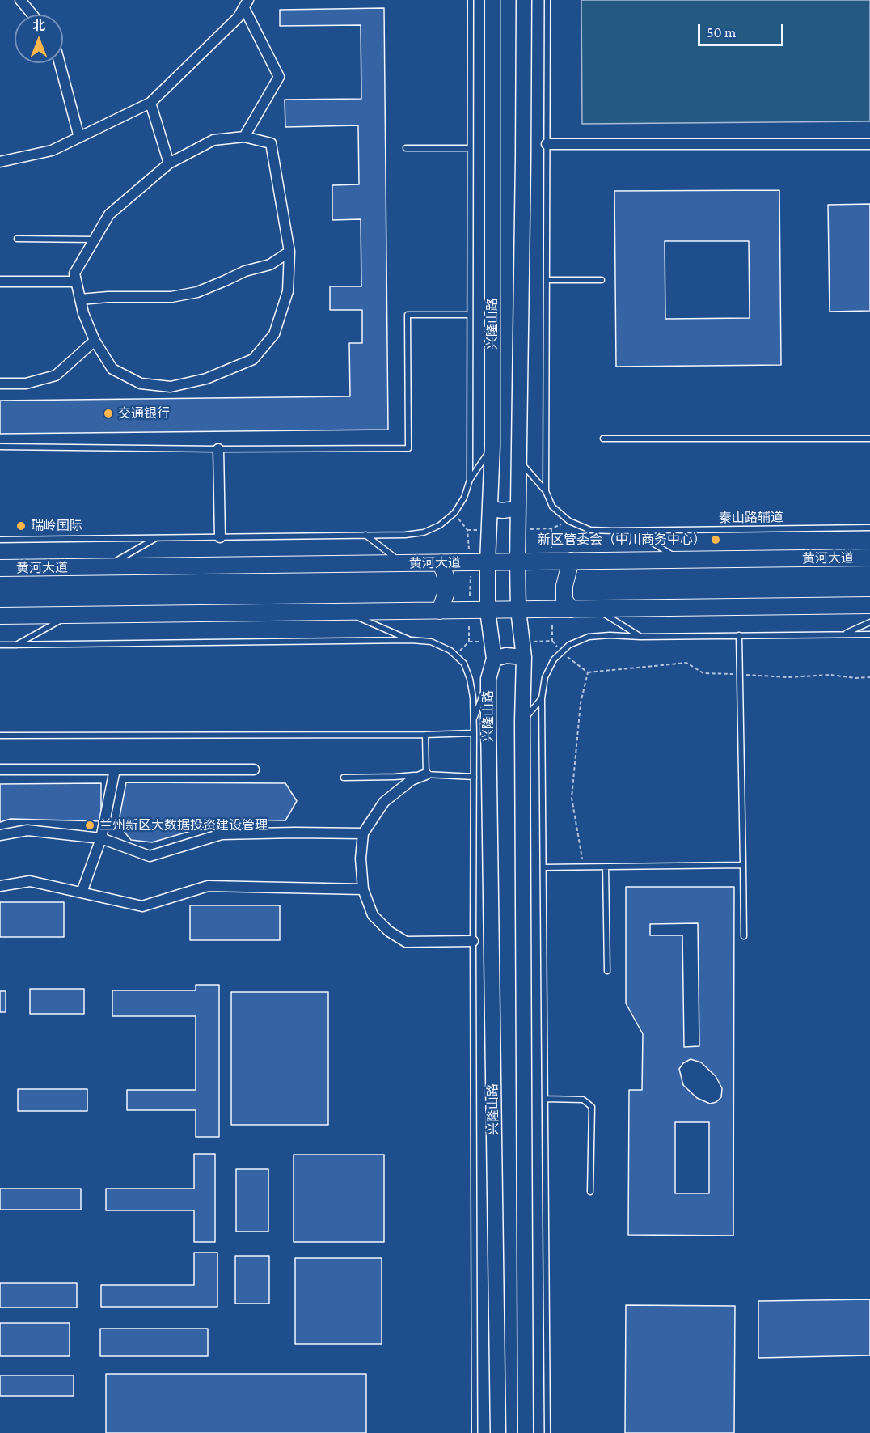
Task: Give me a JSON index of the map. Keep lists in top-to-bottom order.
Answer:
{
  "streets": {
    "main road": ["黄河大道"],
    "street": ["兴隆山路"],
    "lane": ["秦山路辅道"]
  },
  "crossings": [
    ["兴隆山路", "黄河大道"]
  ],
  "places": [
    "交通银行",
    "瑞岭国际",
    "新区管委会（中川商务中心）",
    "兰州新区大数据投资建设管理"
  ],
  "scale_bar": "50 m",
  "north": "top"
}
